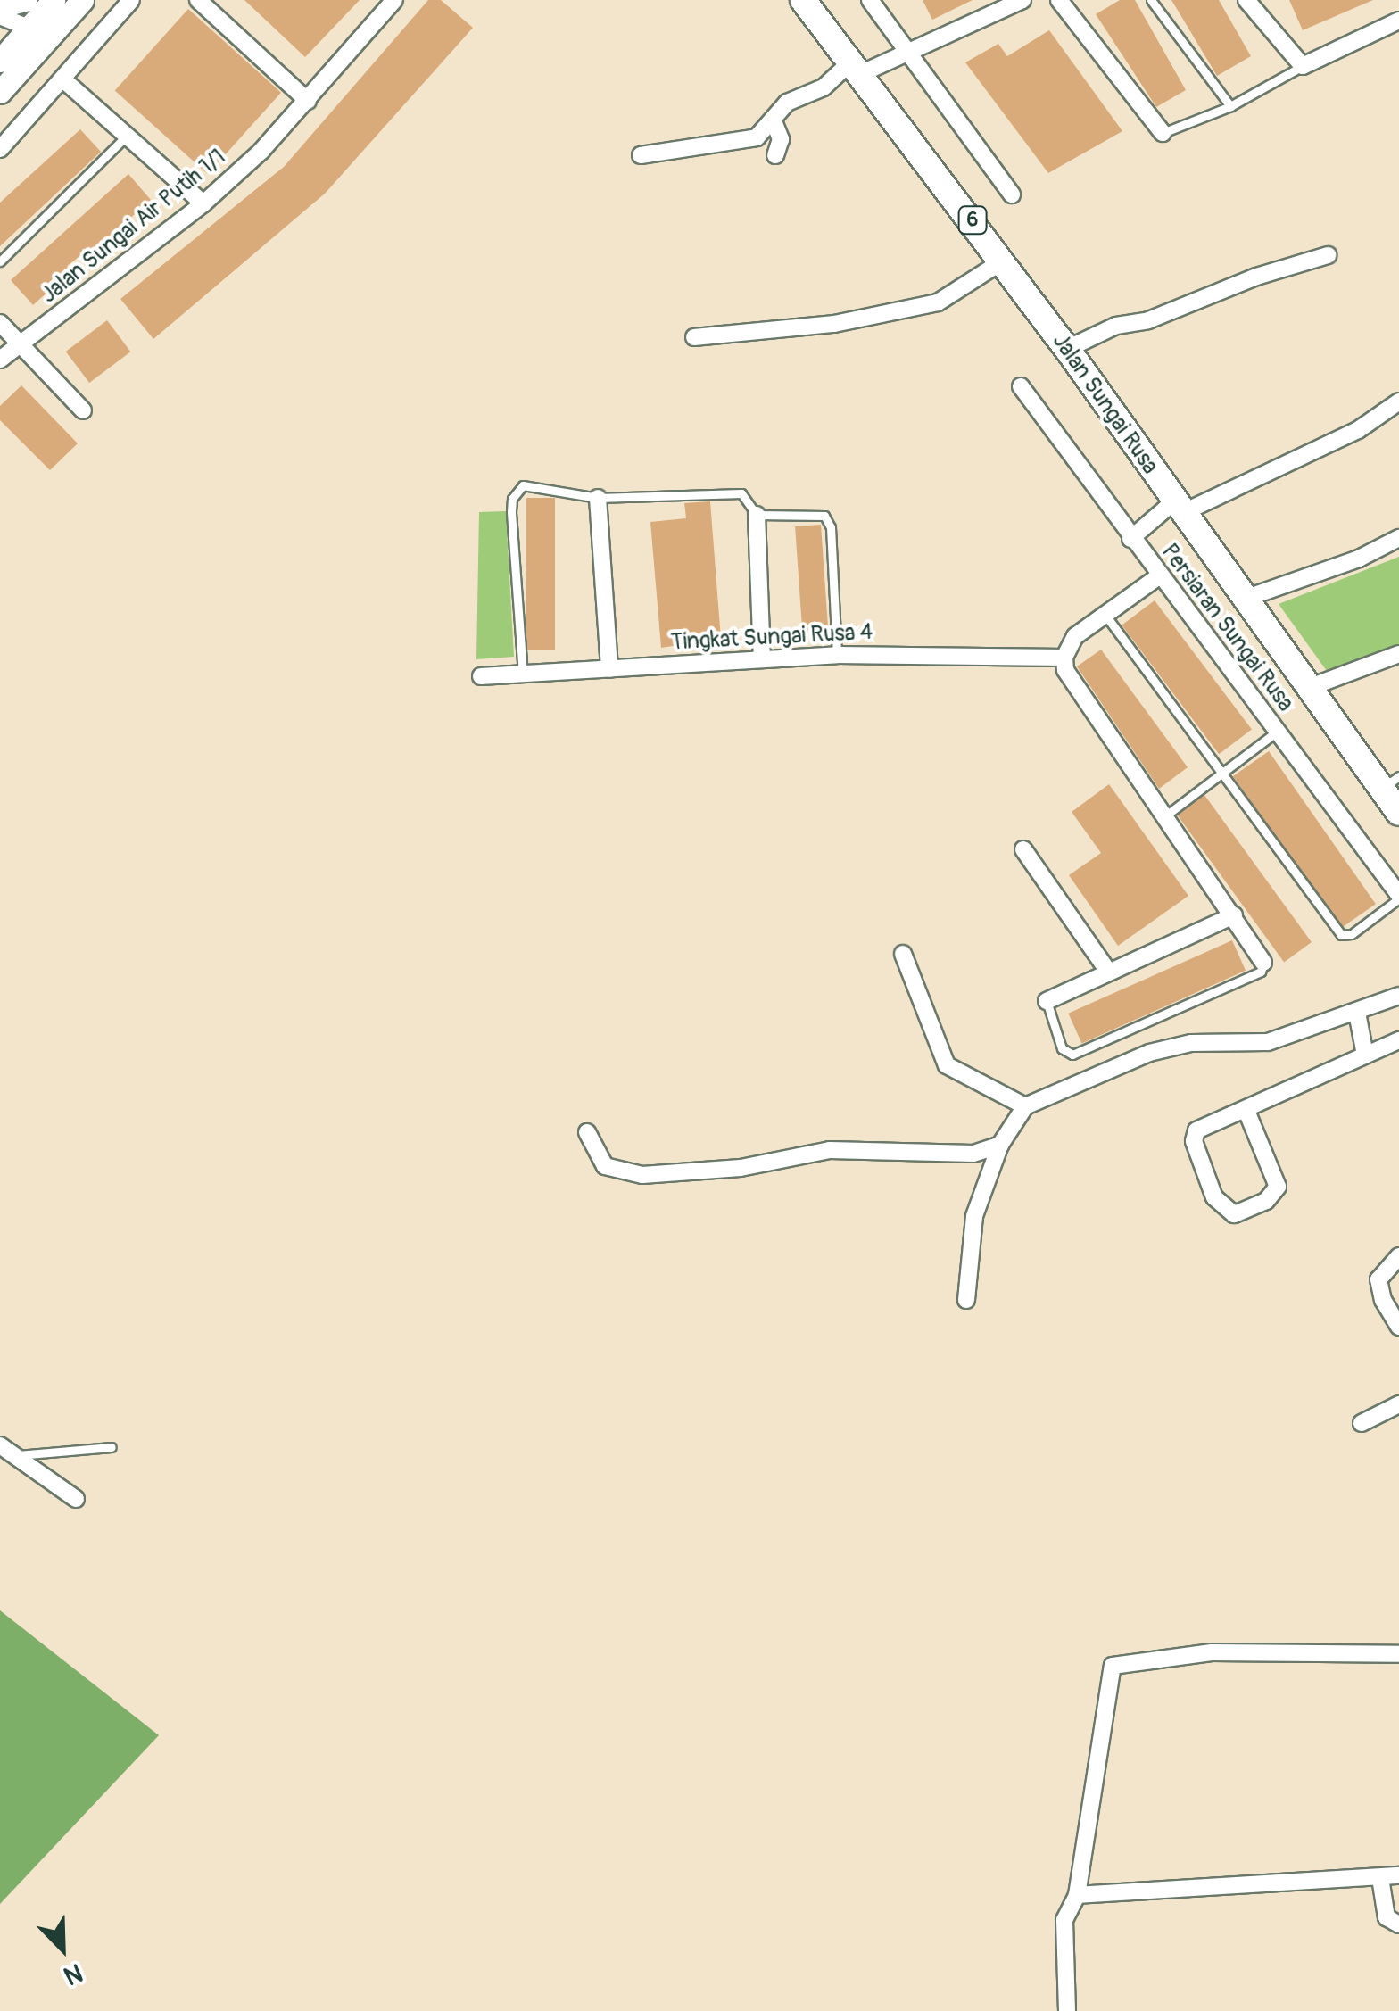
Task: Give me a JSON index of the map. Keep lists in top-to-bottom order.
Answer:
{
  "streets": {
    "main road": ["6", "Jalan Sungai Rusa"],
    "street": ["Jalan Sungai Air Putih 1/1", "Persiaran Sungai Rusa", "Tingkat Sungai Rusa 4"]
  },
  "north": "bottom right"
}
